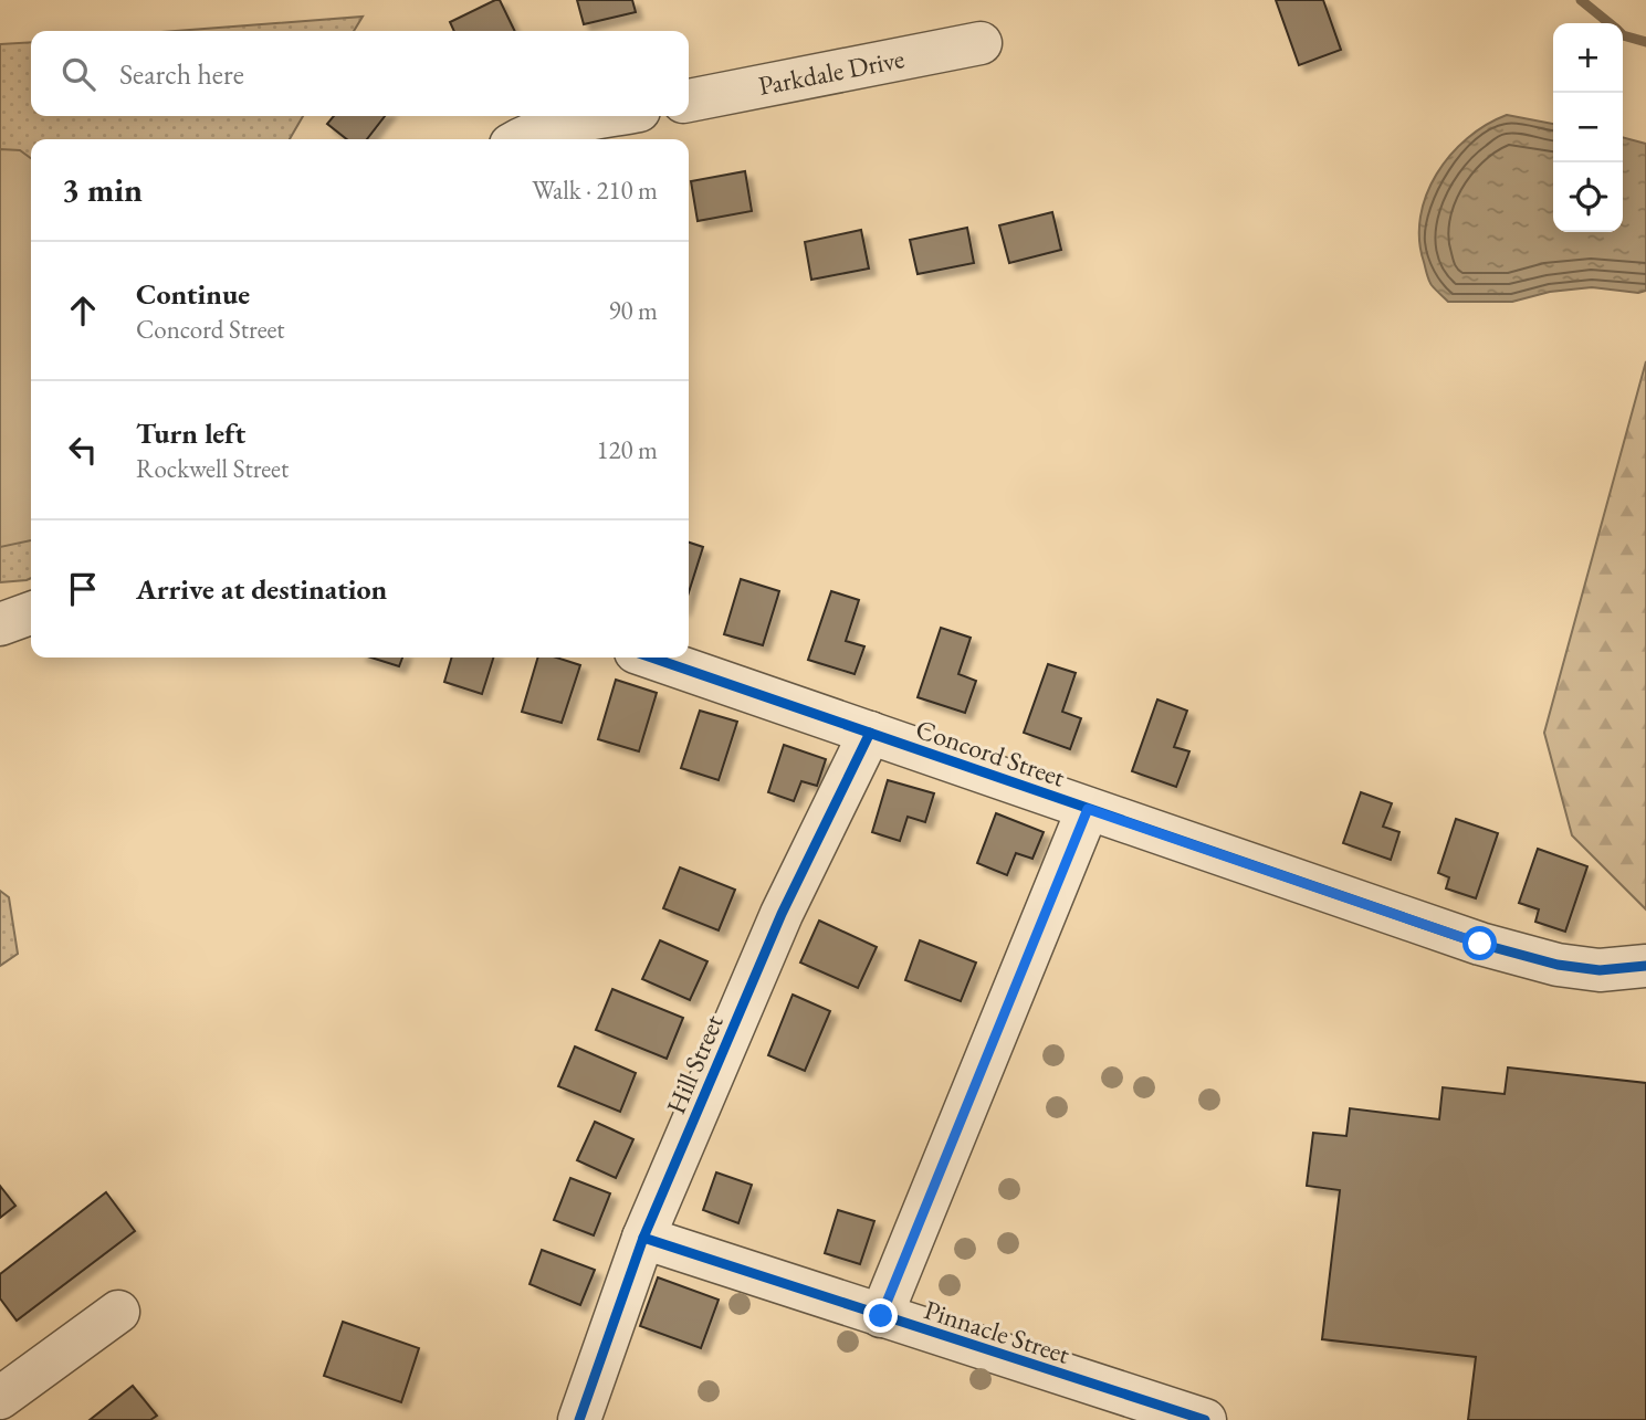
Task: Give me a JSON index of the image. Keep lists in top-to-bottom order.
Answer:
{
  "streets": {
    "street": [
      "Parkdale Drive",
      "Concord Street",
      "Hill Street",
      "Pinnacle Street"
    ]
  },
  "crossings": [
    ["Concord Street", "Hill Street"],
    ["Hill Street", "Pinnacle Street"]
  ],
  "page": {
    "map_buttons": ["+", "−"],
    "search": "Search here",
    "heading": ["3 min", "Walk · 210 m"],
    "list": [
      ["Continue", "Concord Street", "90 m"],
      ["Turn left", "Rockwell Street", "120 m"],
      "Arrive at destination"
    ]
  }
}
